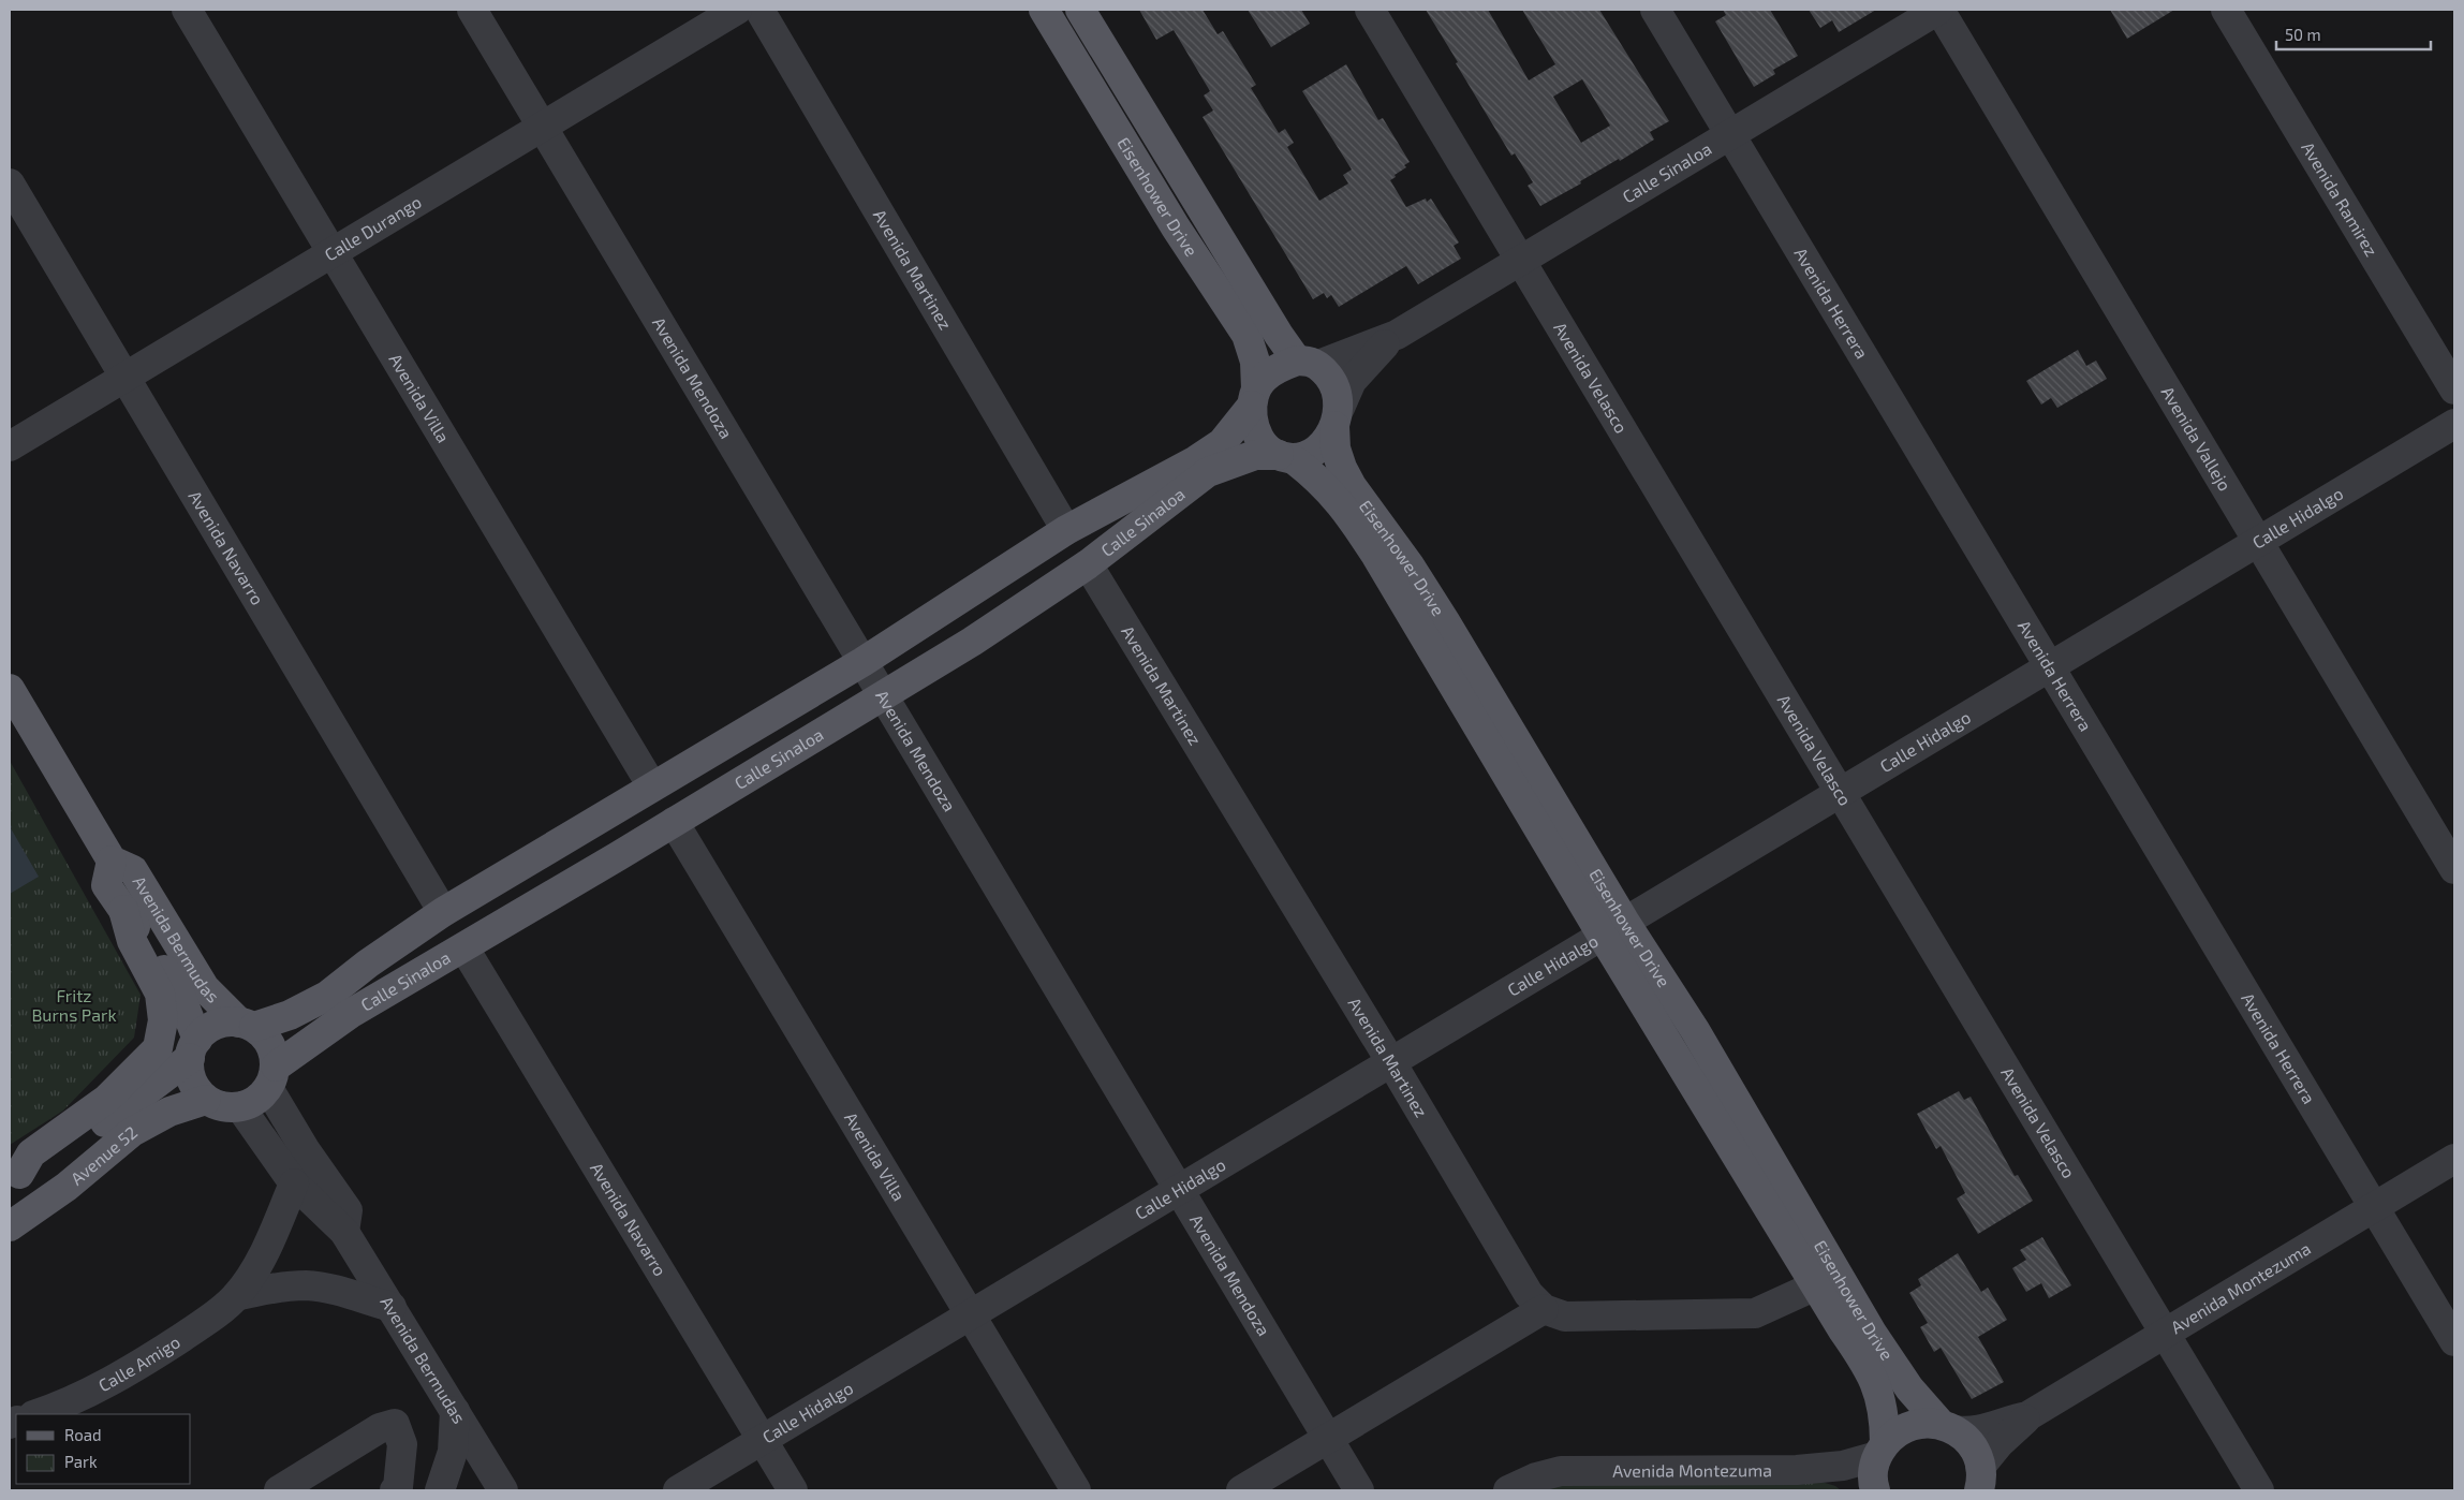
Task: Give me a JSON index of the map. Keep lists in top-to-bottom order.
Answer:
{
  "streets": {
    "main road": [
      "Calle Sinaloa",
      "Eisenhower Drive",
      "Avenida Bermudas",
      "Avenue 52"
    ],
    "street": [
      "Avenida Ramirez",
      "Calle Durango",
      "Avenida Martinez",
      "Avenida Herrera",
      "Avenida Mendoza",
      "Avenida Velasco",
      "Avenida Villa",
      "Avenida Vallejo",
      "Calle Hidalgo",
      "Avenida Navarro",
      "Avenida Montezuma",
      "Calle Amigo"
    ]
  },
  "crossings": [
    ["Calle Sinaloa", "Eisenhower Drive"],
    ["Calle Sinaloa", "Avenida Martinez"],
    ["Calle Sinaloa", "Avenida Herrera"],
    ["Calle Sinaloa", "Avenida Mendoza"],
    ["Calle Sinaloa", "Avenida Velasco"],
    ["Calle Sinaloa", "Avenida Villa"],
    ["Calle Sinaloa", "Avenida Vallejo"],
    ["Calle Sinaloa", "Avenida Navarro"],
    ["Calle Sinaloa", "Avenida Bermudas"],
    ["Calle Sinaloa", "Avenue 52"],
    ["Eisenhower Drive", "Calle Hidalgo"],
    ["Eisenhower Drive", "Avenida Montezuma"],
    ["Calle Durango", "Avenida Mendoza"],
    ["Calle Durango", "Avenida Villa"],
    ["Calle Durango", "Avenida Navarro"],
    ["Avenida Martinez", "Calle Hidalgo"],
    ["Avenida Herrera", "Calle Hidalgo"],
    ["Avenida Herrera", "Avenida Montezuma"],
    ["Avenida Mendoza", "Calle Hidalgo"],
    ["Avenida Velasco", "Calle Hidalgo"],
    ["Avenida Velasco", "Avenida Montezuma"],
    ["Avenida Villa", "Calle Hidalgo"],
    ["Avenida Vallejo", "Calle Hidalgo"],
    ["Calle Hidalgo", "Avenida Navarro"],
    ["Avenida Bermudas", "Avenue 52"],
    ["Avenida Bermudas", "Calle Amigo"]
  ],
  "parks": ["Fritz Burns Park"],
  "legend": ["Road", "Park"],
  "scale_bar": "50 m"
}
